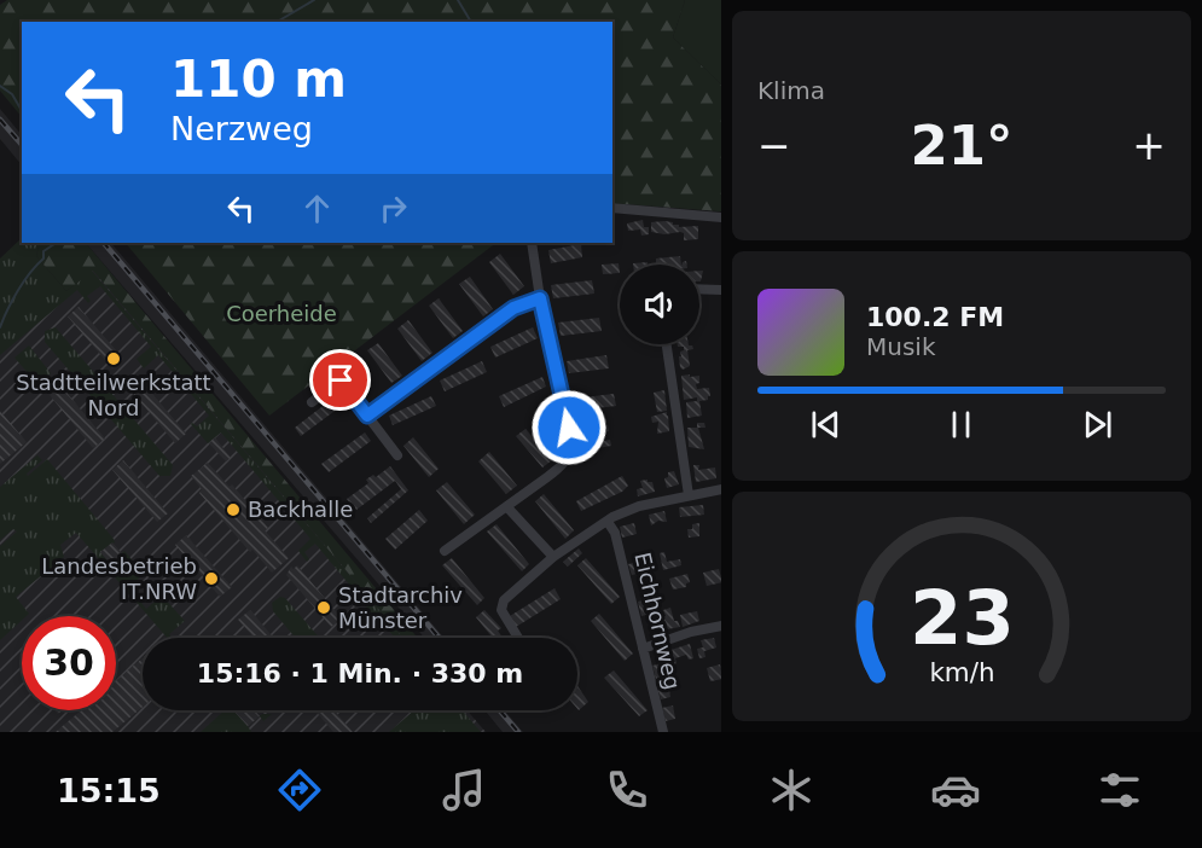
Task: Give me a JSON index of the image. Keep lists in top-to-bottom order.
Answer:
{
  "streets": {
    "street": ["Eichhornweg"]
  },
  "parks": ["Coerheide"],
  "places": [
    "Stadtteilwerkstatt Nord",
    "Backhalle",
    "Landesbetrieb IT.NRW",
    "Stadtarchiv Münster"
  ],
  "page": {
    "tile": "Klima",
    "turn": ["110 m", "Nerzweg"],
    "heat": ["−", "21°", "+"],
    "song": ["100.2 FM", "Musik"],
    "limit": "30",
    "trip": "15:16 · 1 Min. · 330 m",
    "tabs": "15:15",
    "gauge": ["23", "km/h"]
  }
}
